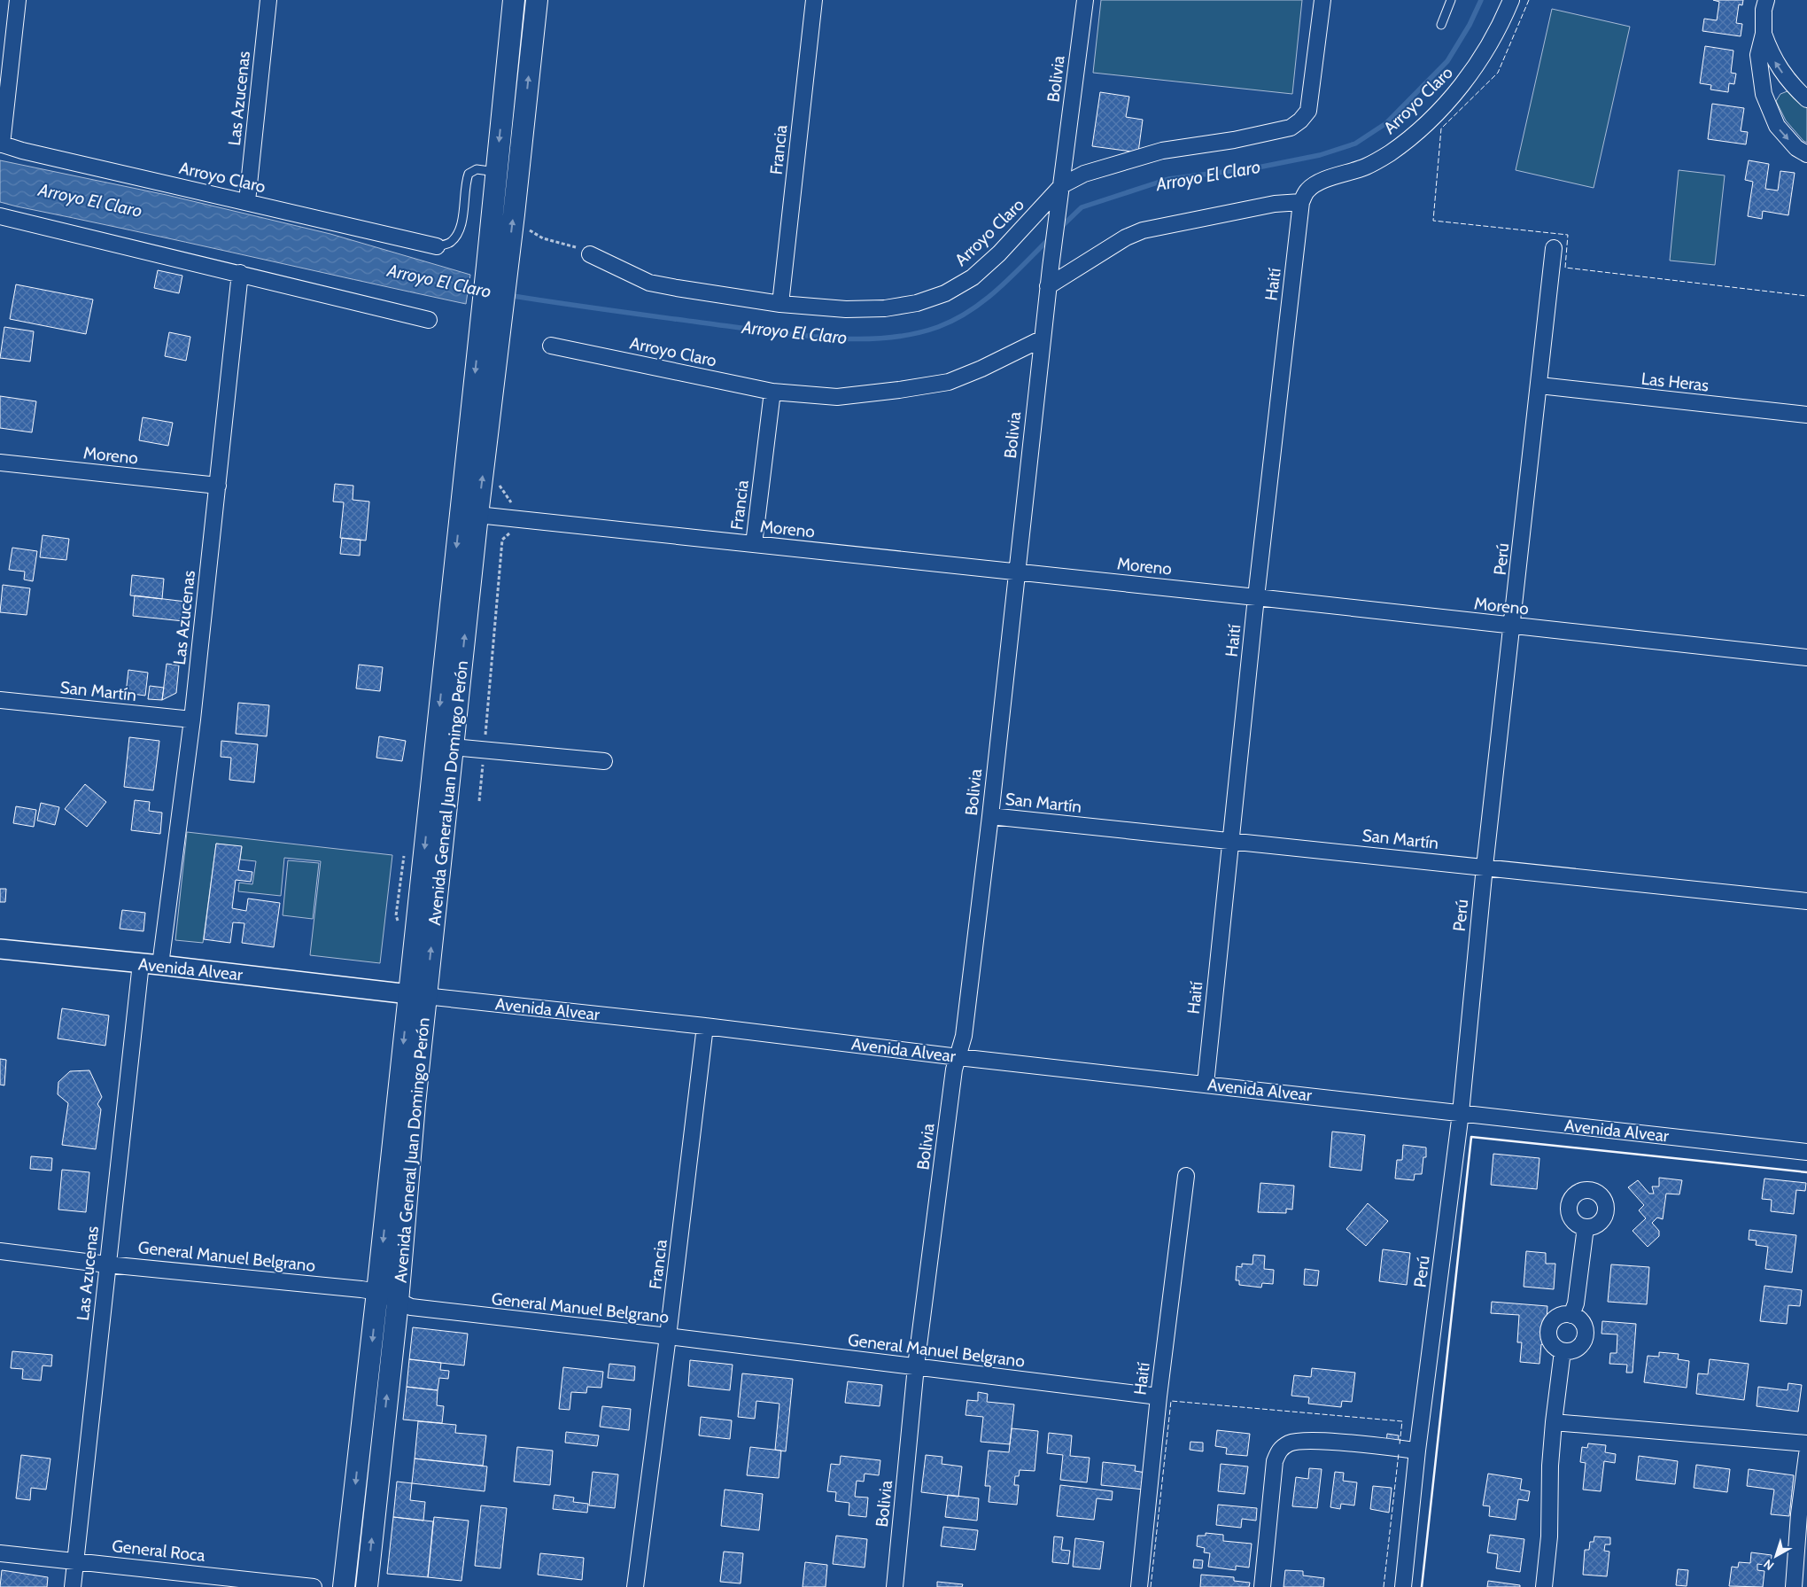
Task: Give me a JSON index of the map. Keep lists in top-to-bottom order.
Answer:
{
  "streets": {
    "main road": ["Avenida General Juan Domingo Perón"],
    "street": [
      "Bolivia",
      "Las Azucenas",
      "Arroyo Claro",
      "Francia",
      "Haití",
      "Las Heras",
      "Moreno",
      "Perú",
      "San Martín",
      "Avenida Alvear",
      "General Manuel Belgrano",
      "General Roca"
    ]
  },
  "crossings": [
    ["Bolivia", "Arroyo Claro"],
    ["Bolivia", "Moreno"],
    ["Bolivia", "San Martín"],
    ["Bolivia", "Avenida Alvear"],
    ["Bolivia", "General Manuel Belgrano"],
    ["Las Azucenas", "Arroyo Claro"],
    ["Las Azucenas", "Moreno"],
    ["Las Azucenas", "San Martín"],
    ["Las Azucenas", "Avenida Alvear"],
    ["Las Azucenas", "General Manuel Belgrano"],
    ["Las Azucenas", "General Roca"],
    ["Arroyo Claro", "Francia"],
    ["Arroyo Claro", "Haití"],
    ["Francia", "Moreno"],
    ["Francia", "Avenida Alvear"],
    ["Francia", "General Manuel Belgrano"],
    ["Haití", "Moreno"],
    ["Haití", "San Martín"],
    ["Haití", "Avenida Alvear"],
    ["Haití", "General Manuel Belgrano"],
    ["Las Heras", "Perú"],
    ["Moreno", "Perú"],
    ["Moreno", "Avenida General Juan Domingo Perón"],
    ["Perú", "San Martín"],
    ["Perú", "Avenida Alvear"],
    ["Avenida General Juan Domingo Perón", "Avenida Alvear"],
    ["Avenida General Juan Domingo Perón", "General Manuel Belgrano"]
  ],
  "water": ["Arroyo El Claro"],
  "north": "bottom left"
}
